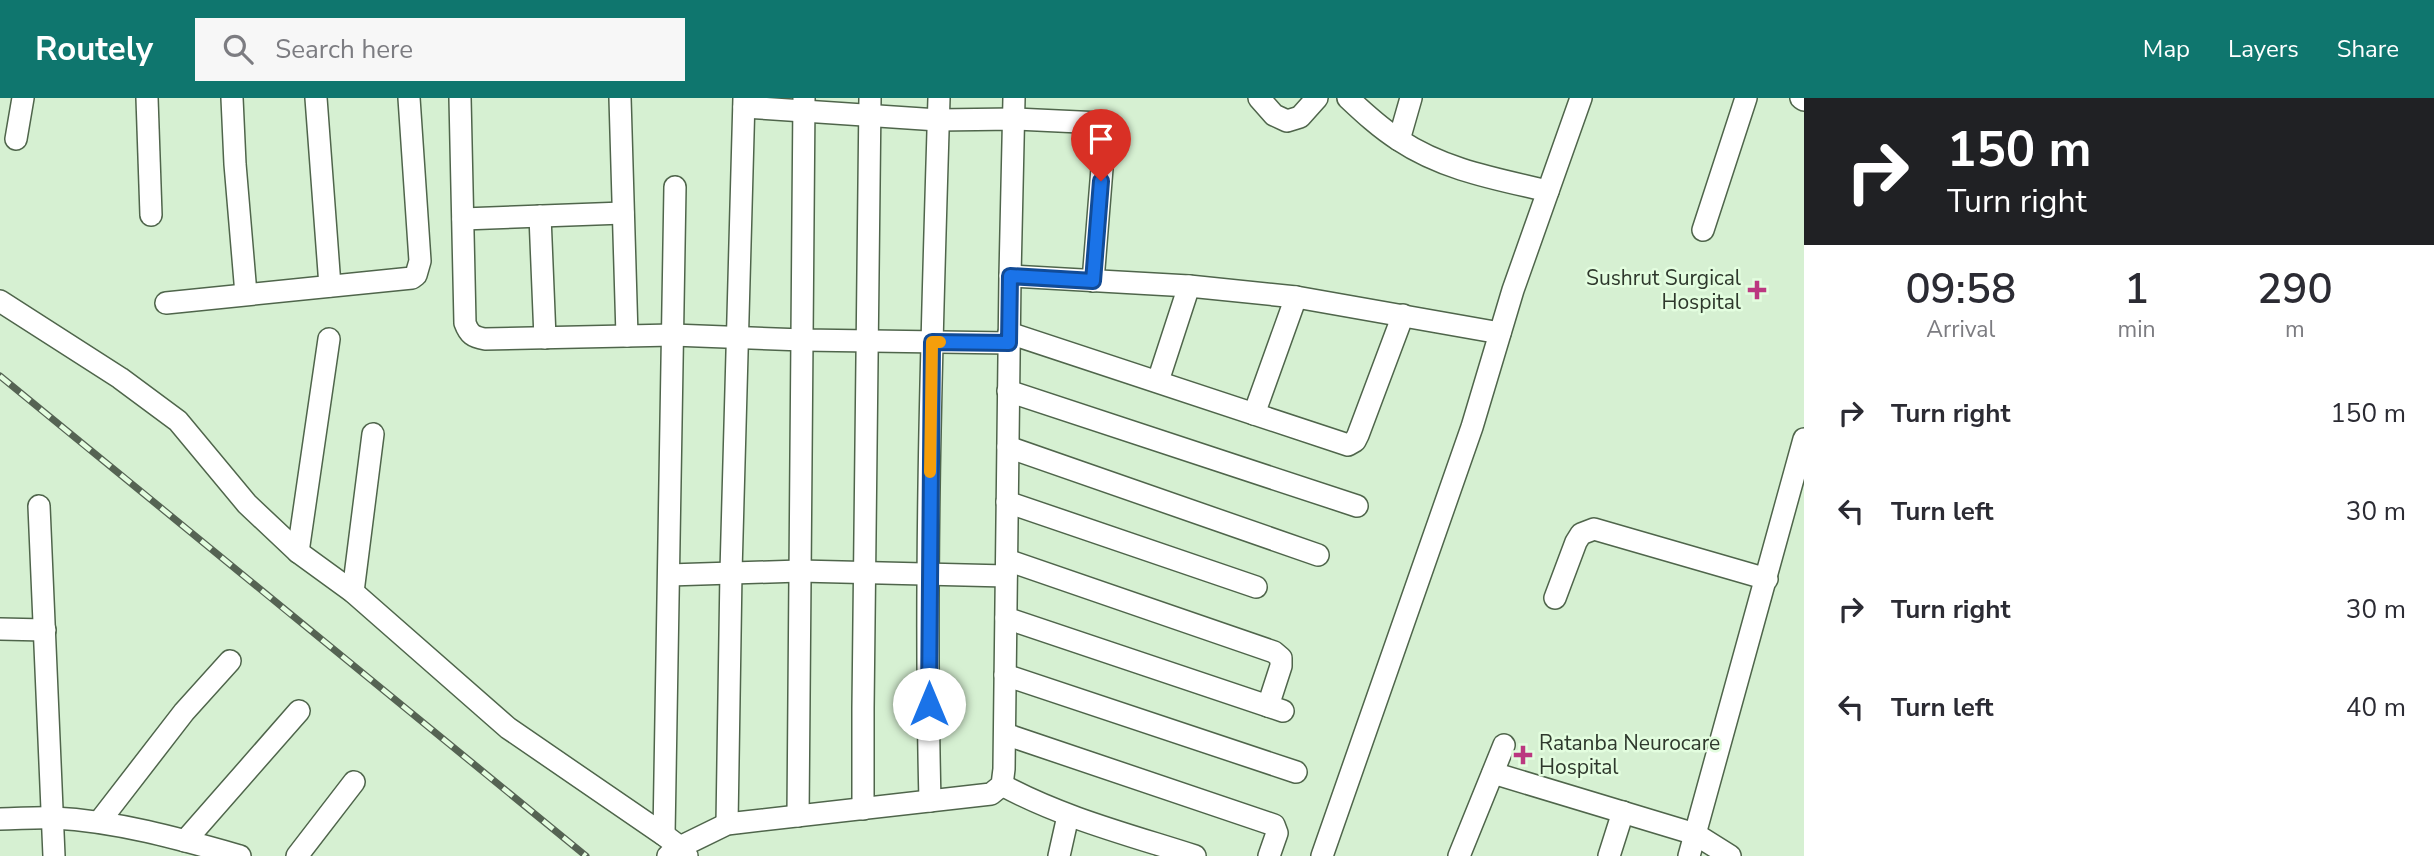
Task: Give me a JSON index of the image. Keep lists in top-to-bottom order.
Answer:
{
  "places": {
    "health": ["Sushrut Surgical Hospital", "Ratanba Neurocare Hospital"]
  },
  "page": {
    "header": "Routely",
    "search": "Search here",
    "nav": ["Map", "Layers", "Share"],
    "turn": ["150 m", "Turn right"],
    "eta": [
      "09:58",
      "Arrival",
      "1",
      "min",
      "290",
      "m"
    ],
    "list": [
      {
        "name": "Turn right",
        "value": "150 m"
      },
      {
        "name": "Turn left",
        "value": "30 m"
      },
      {
        "name": "Turn right",
        "value": "30 m"
      },
      {
        "name": "Turn left",
        "value": "40 m"
      }
    ]
  }
}
